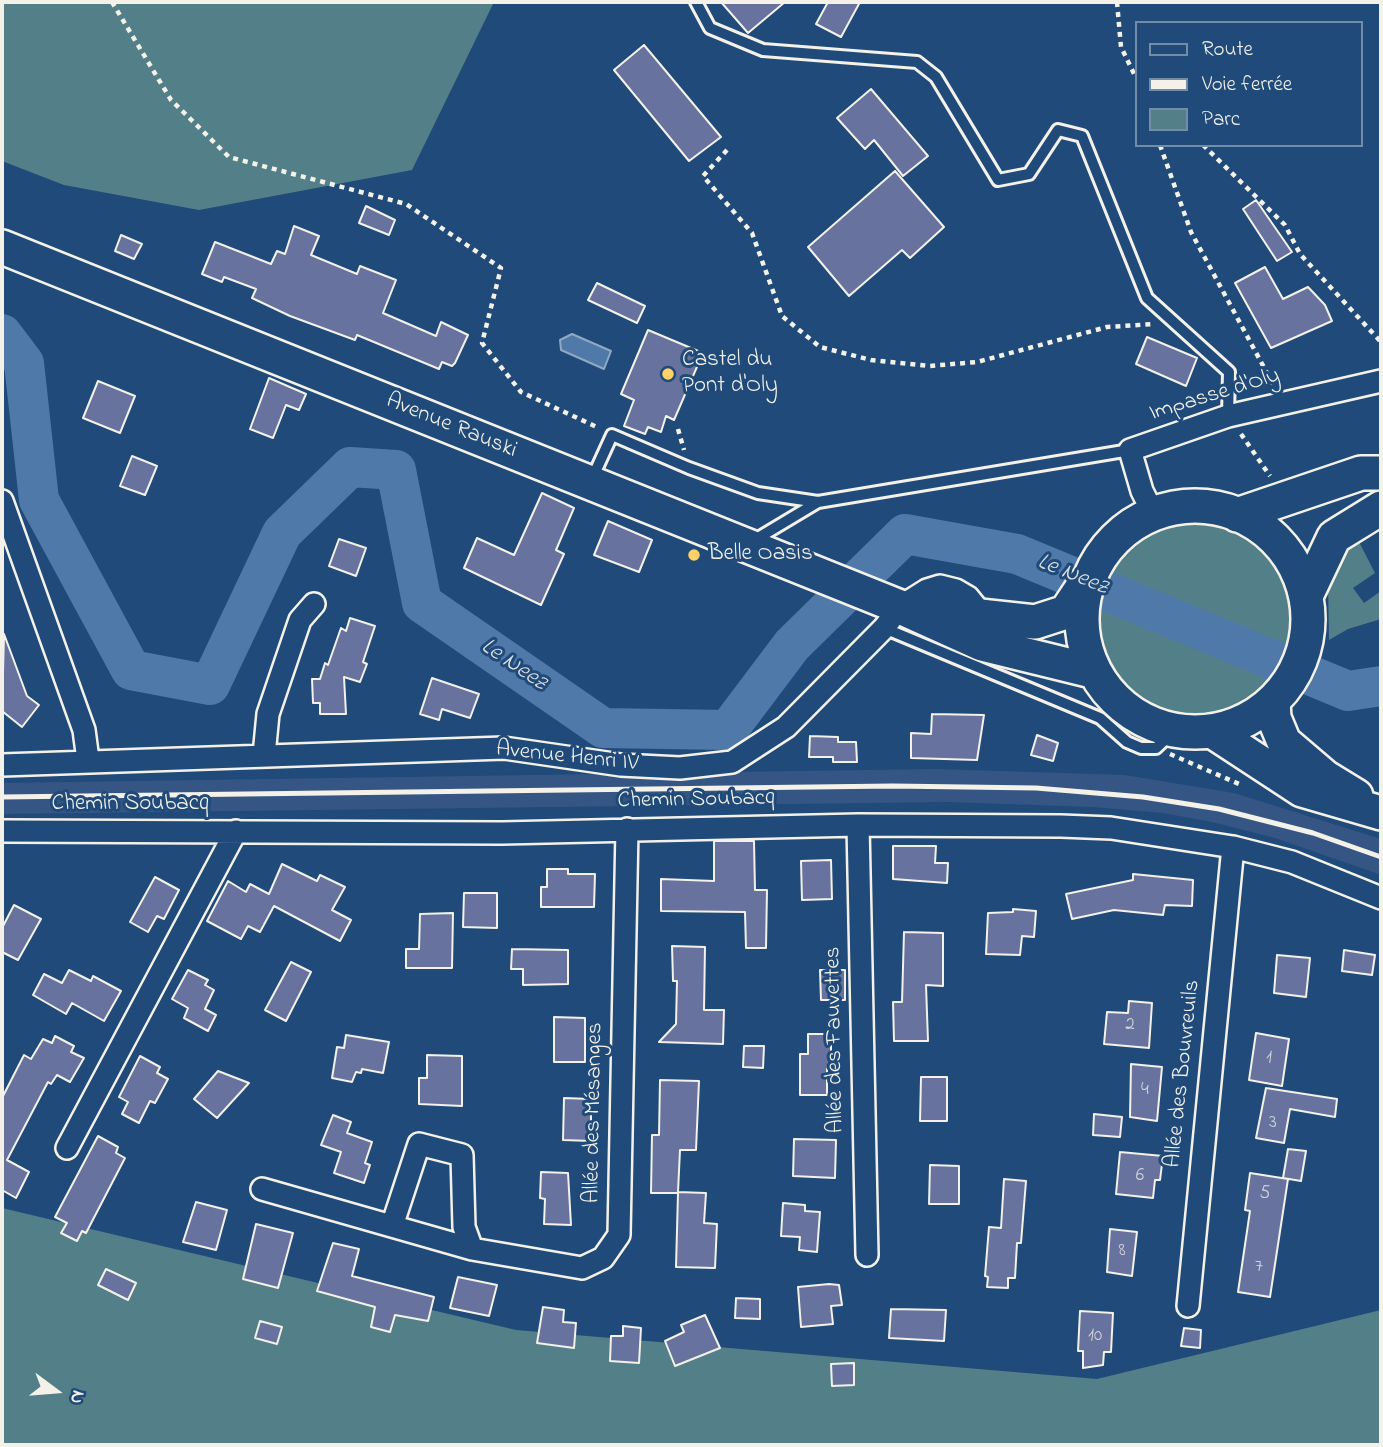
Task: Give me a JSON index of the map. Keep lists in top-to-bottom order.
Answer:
{
  "streets": {
    "main road": ["Avenue Rauski"],
    "street": [
      "Impasse d'Oly",
      "Avenue Henri IV",
      "Chemin Soubacq",
      "Allée des Fauvettes",
      "Allée des Bouvreuils",
      "Allée des Mésanges"
    ]
  },
  "crossings": [
    ["Impasse d'Oly", "Avenue Rauski"],
    ["Avenue Rauski", "Avenue Henri IV"],
    ["Chemin Soubacq", "Allée des Fauvettes"],
    ["Chemin Soubacq", "Allée des Bouvreuils"],
    ["Chemin Soubacq", "Allée des Mésanges"]
  ],
  "water": ["Le Neez"],
  "places": ["Castel du Pont d'Oly", "Belle Oasis"],
  "house_numbers": [
    "2",
    "1",
    "4",
    "3",
    "6",
    "5",
    "8",
    "7",
    "10"
  ],
  "legend": ["Route", "Voie ferrée", "Parc"],
  "north": "right"
}
